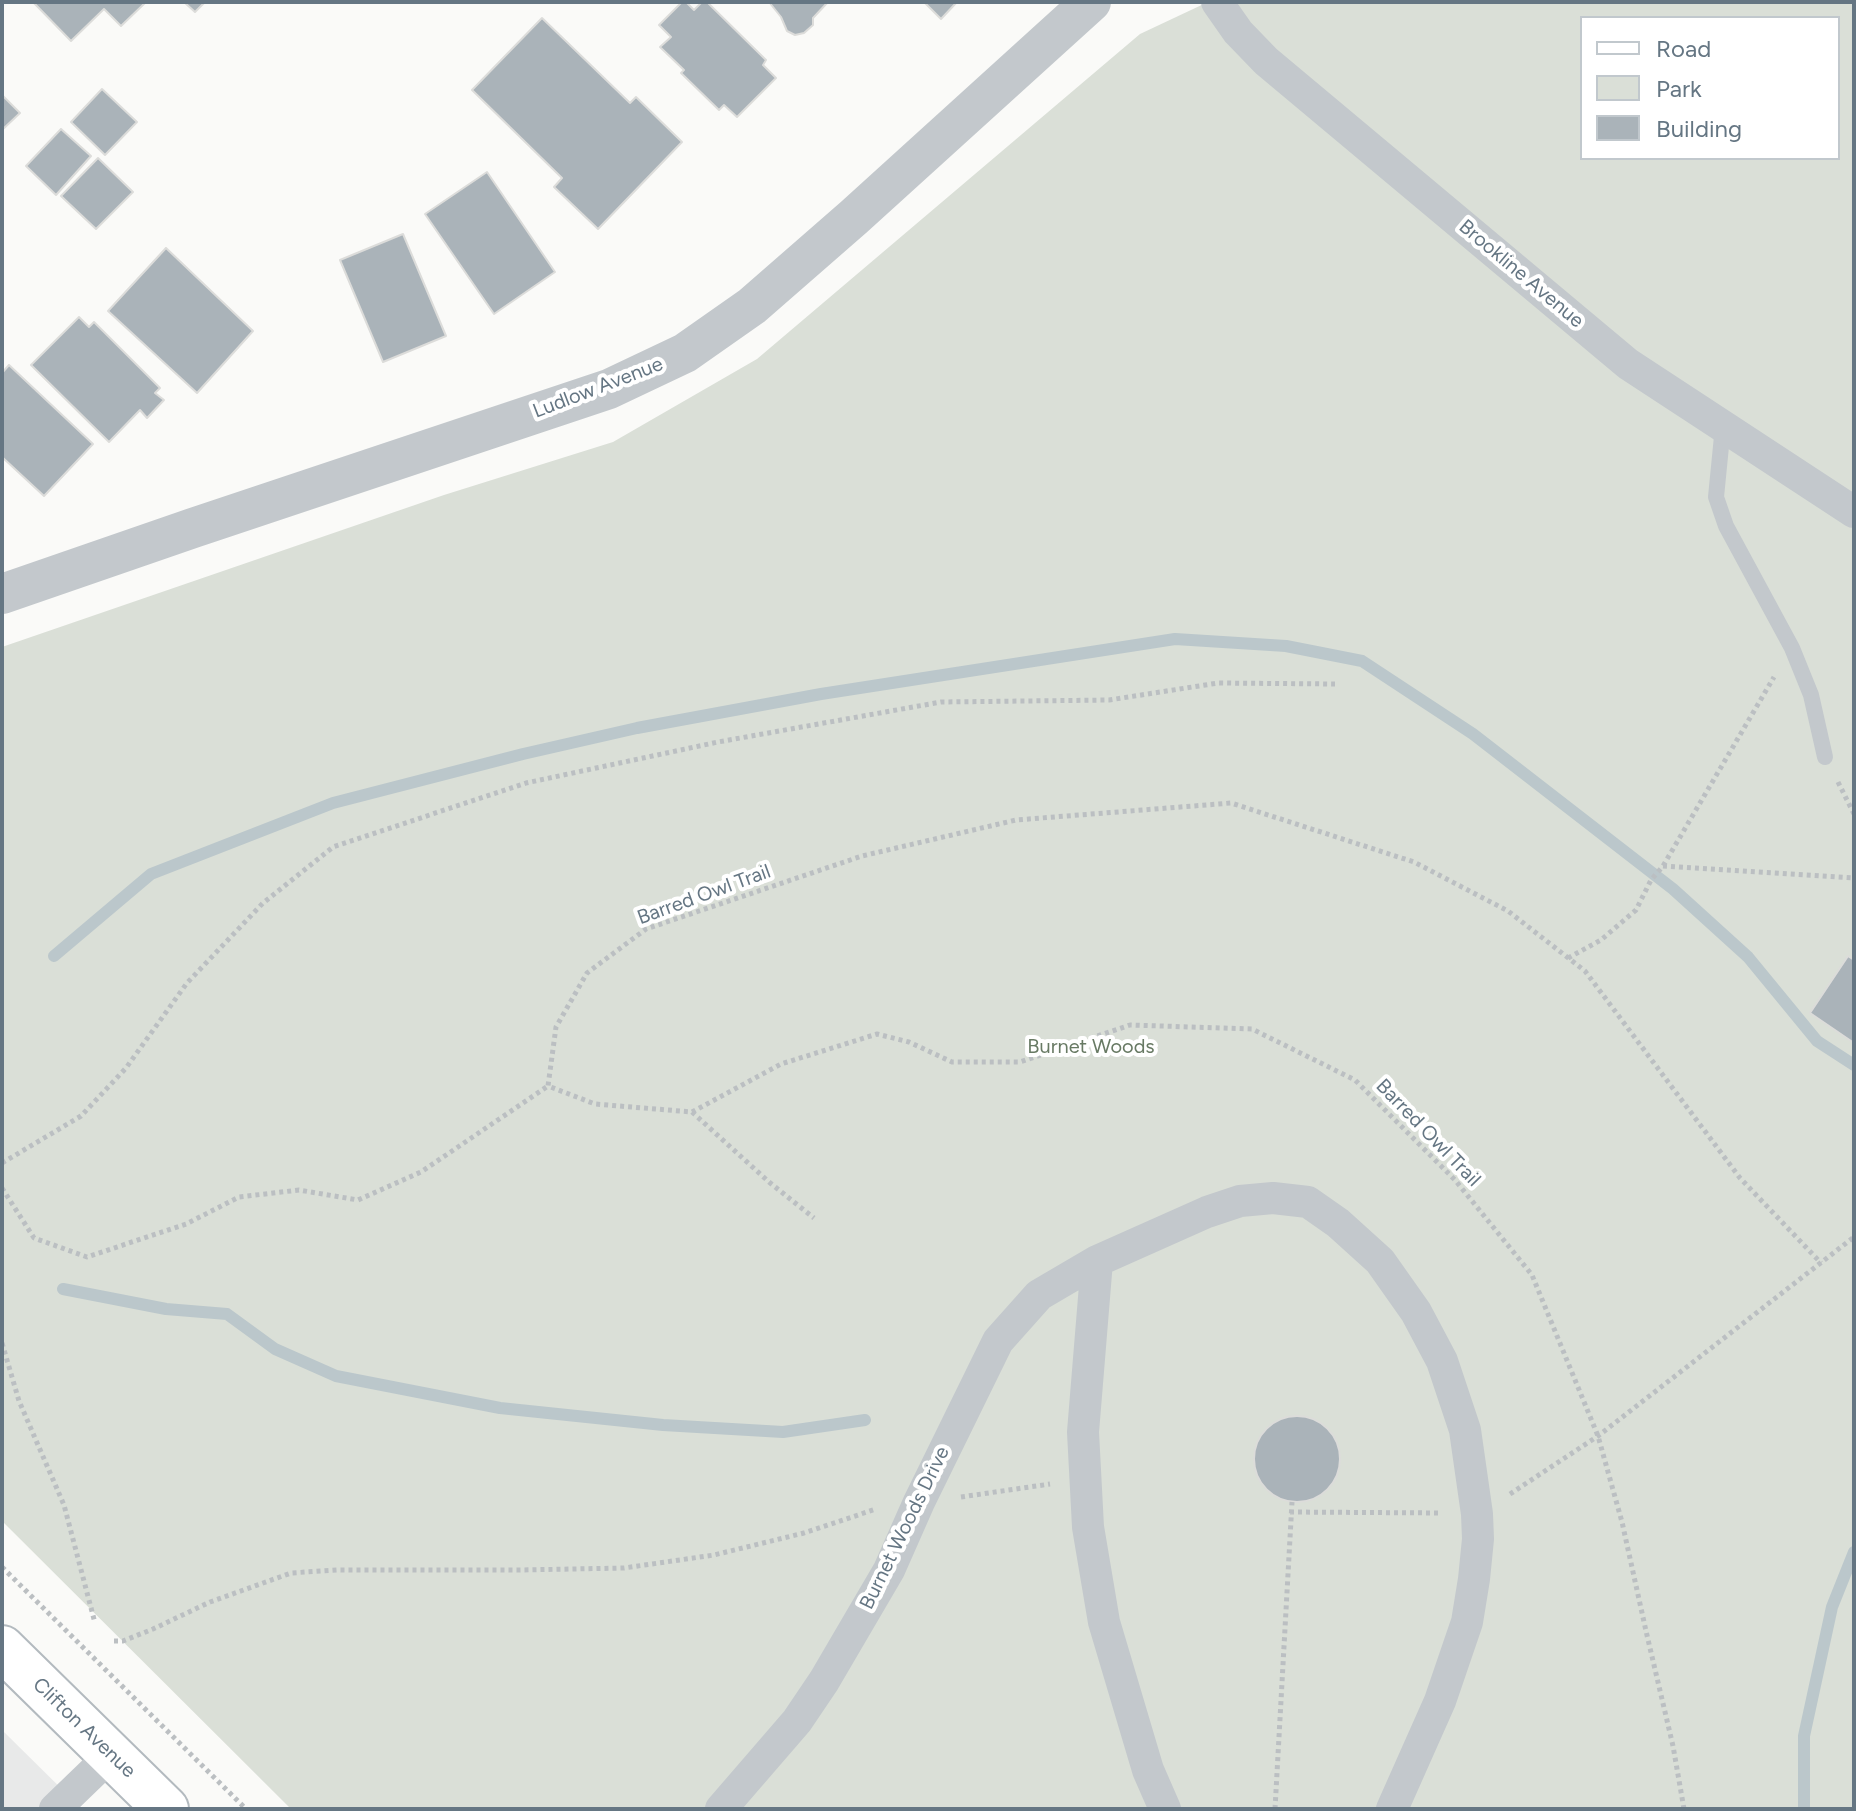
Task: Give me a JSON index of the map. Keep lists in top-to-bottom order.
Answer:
{
  "streets": {
    "main road": ["Clifton Avenue"],
    "street": ["Brookline Avenue", "Ludlow Avenue", "Burnet Woods Drive"],
    "path": ["Barred Owl Trail"]
  },
  "parks": ["Burnet Woods"],
  "legend": ["Road", "Park", "Building"]
}
